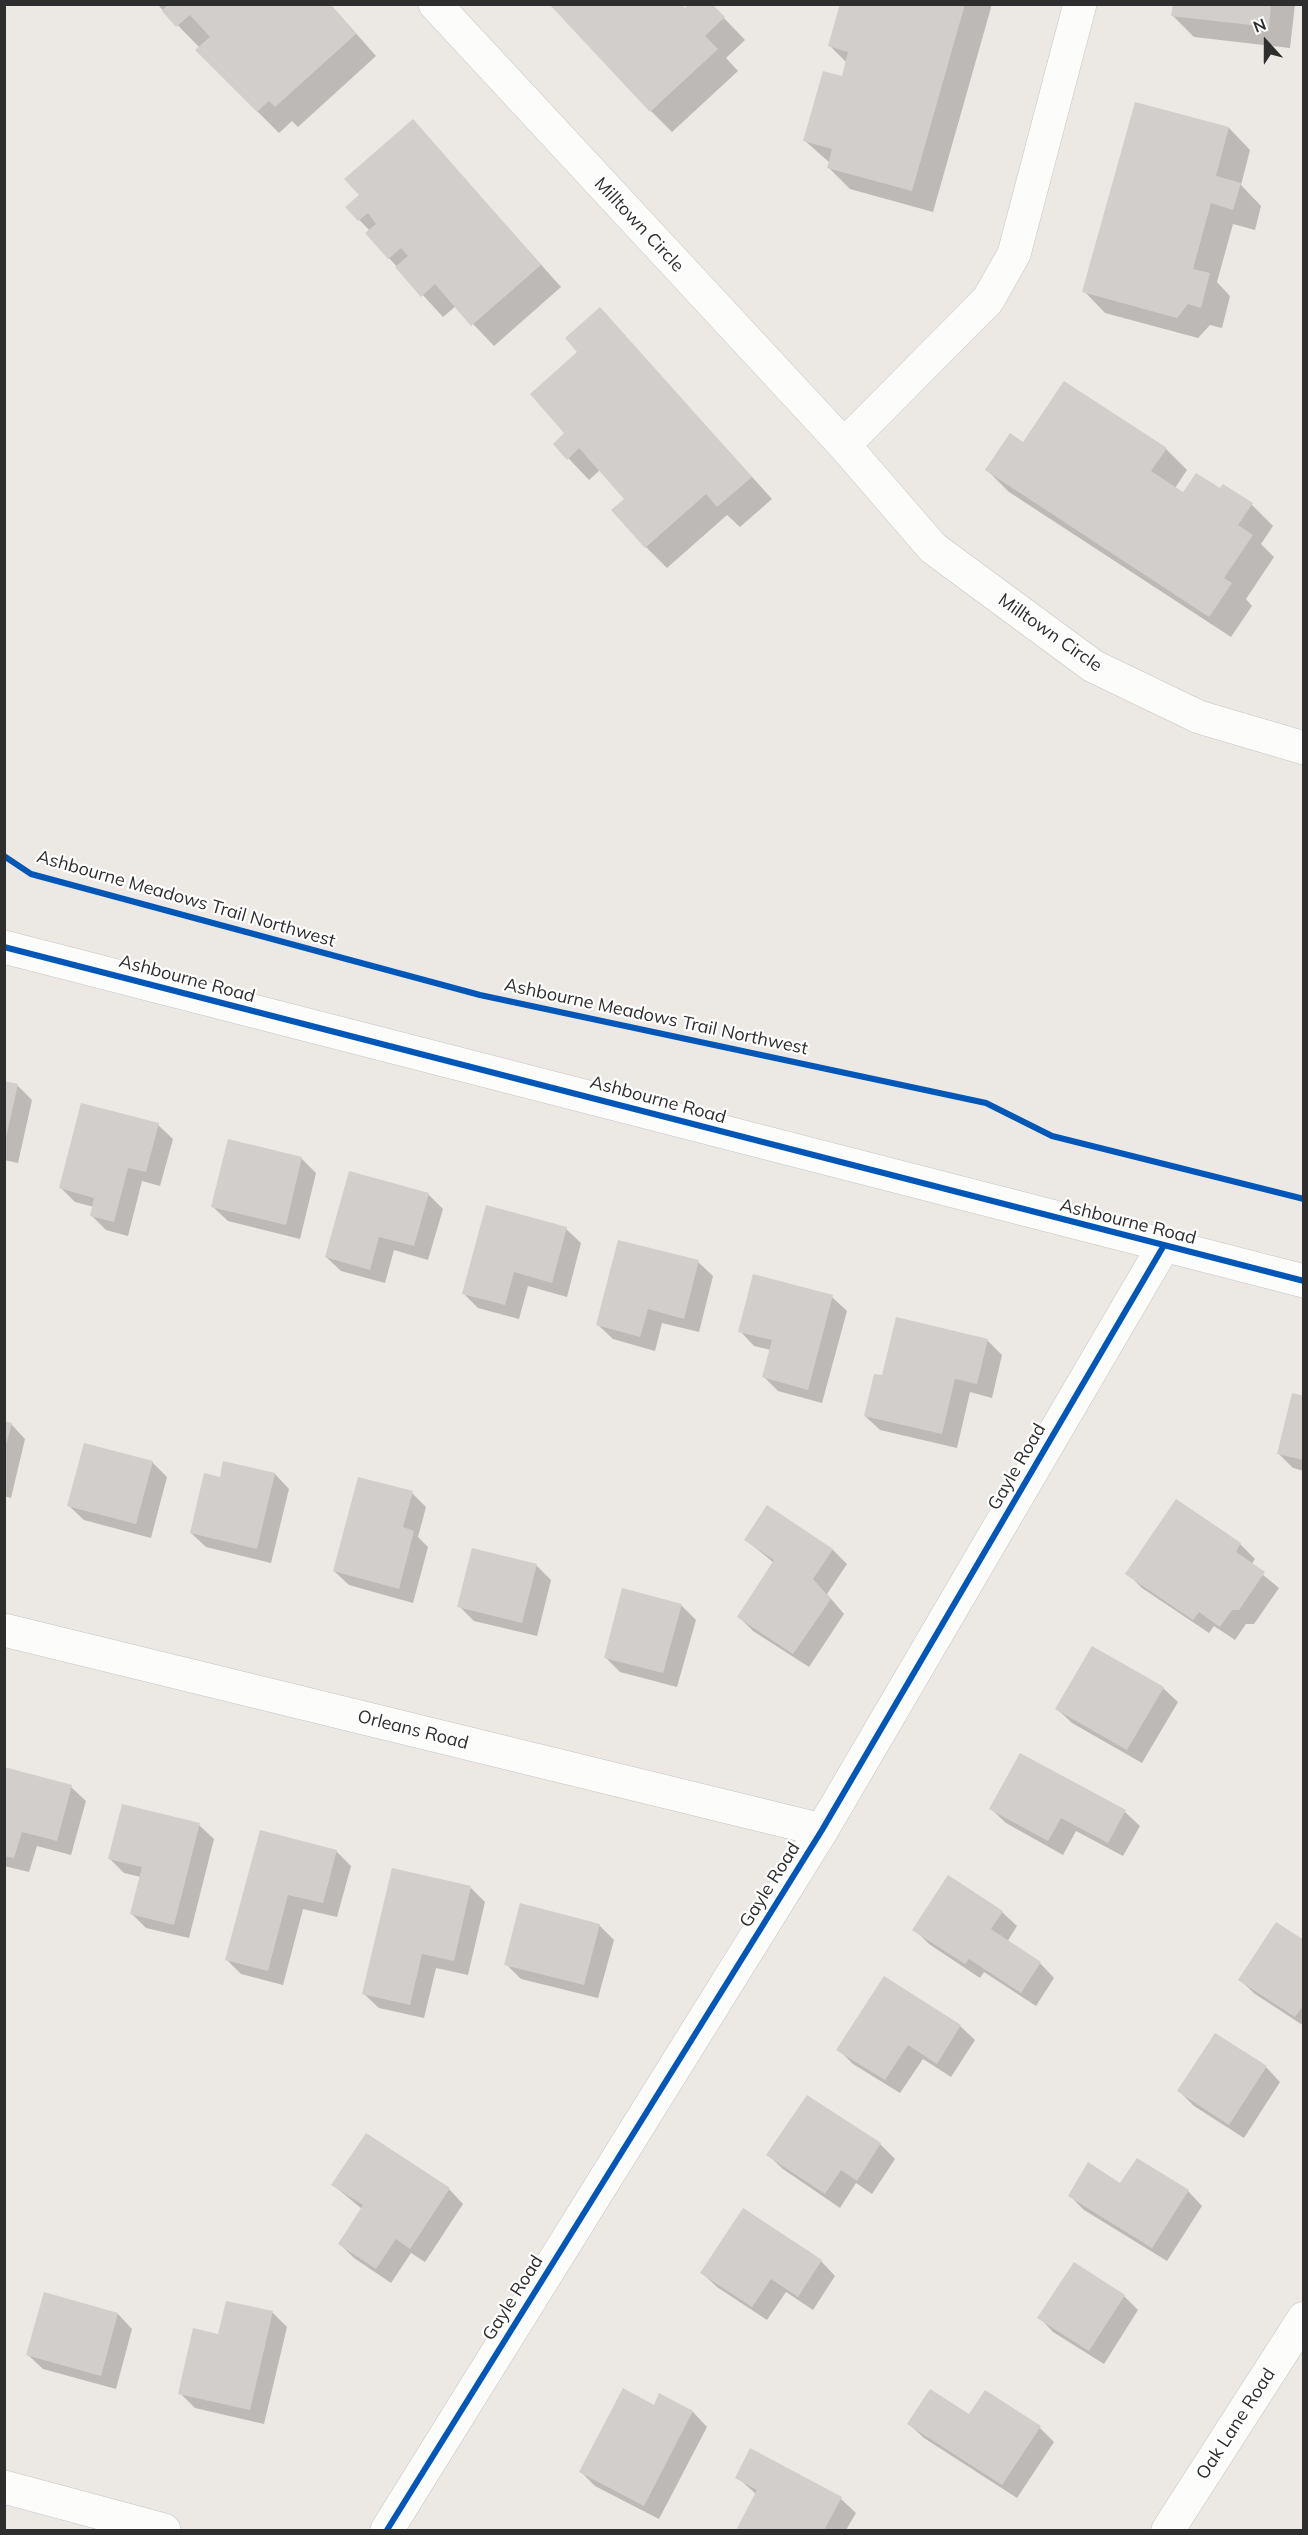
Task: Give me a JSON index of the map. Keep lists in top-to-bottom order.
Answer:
{
  "streets": {
    "street": [
      "Milltown Circle",
      "Ashbourne Road",
      "Gayle Road",
      "Orleans Road",
      "Oak Lane Road"
    ],
    "cycle path": ["Ashbourne Meadows Trail Northwest"]
  },
  "crossings": [
    ["Ashbourne Road", "Gayle Road"],
    ["Gayle Road", "Orleans Road"]
  ],
  "north": "top"
}
